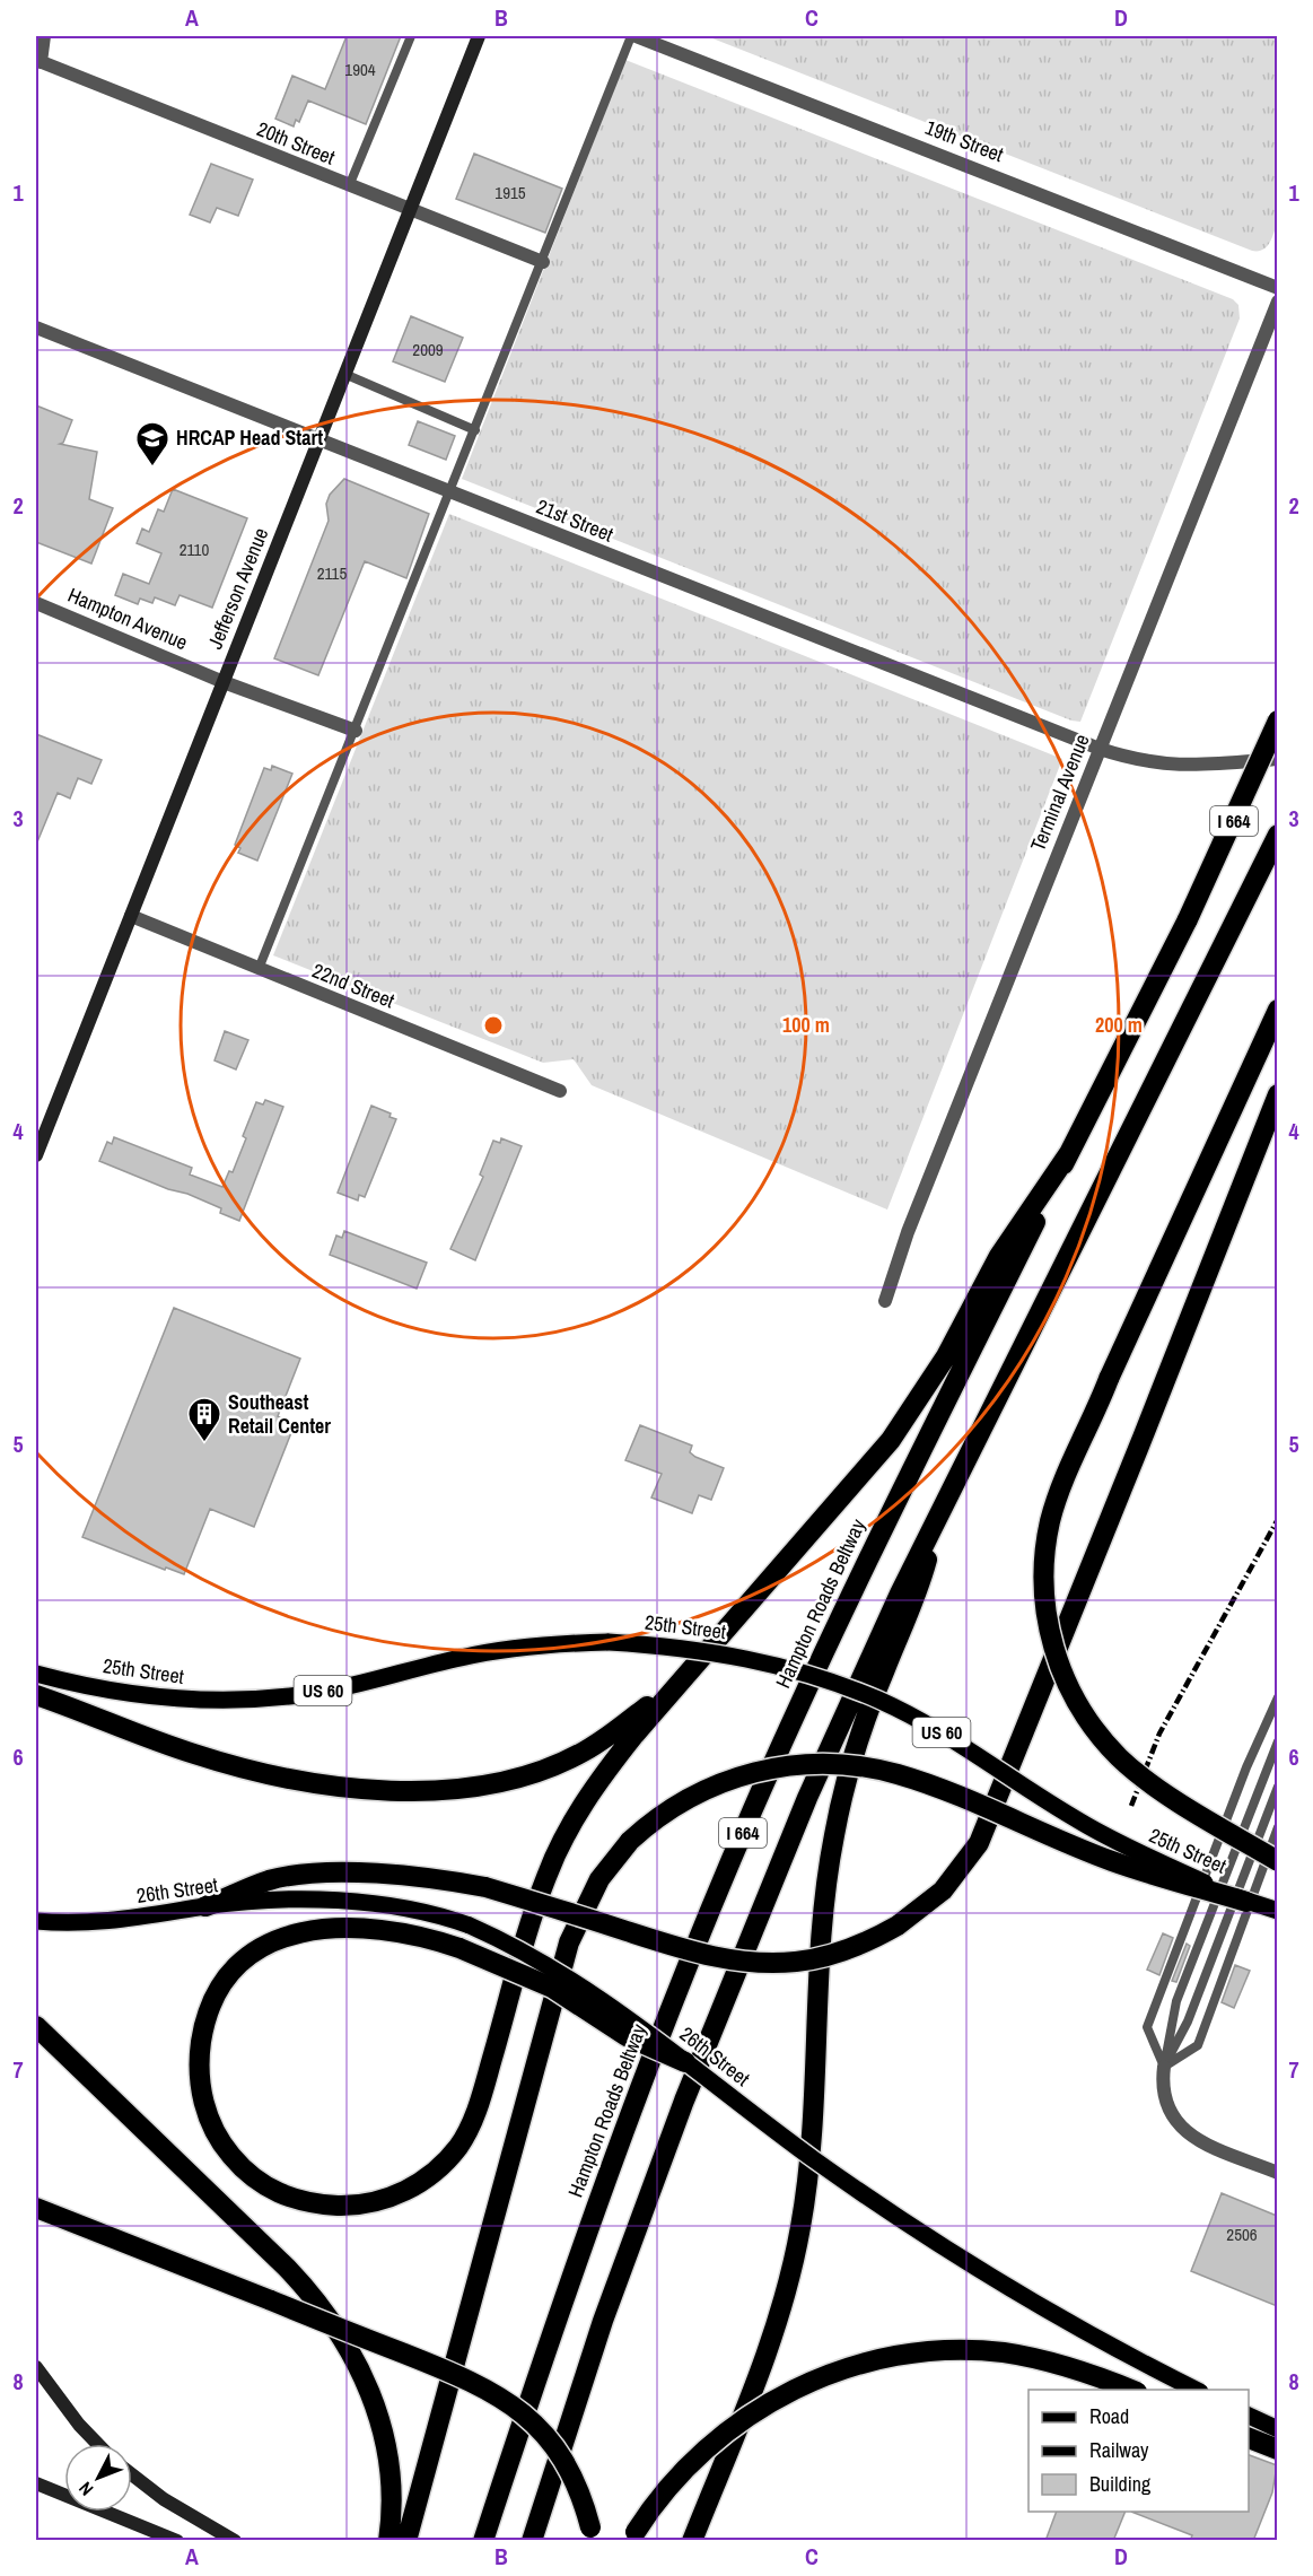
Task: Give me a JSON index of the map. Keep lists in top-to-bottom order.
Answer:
{
  "streets": {
    "highway": ["I 664", "Hampton Roads Beltway"],
    "main road": [
      "Jefferson Avenue",
      "25th Street",
      "US 60",
      "26th Street"
    ],
    "street": [
      "19th Street",
      "20th Street",
      "21st Street",
      "Hampton Avenue",
      "Terminal Avenue",
      "22nd Street"
    ]
  },
  "crossings": [
    ["20th Street", "Jefferson Avenue"],
    ["21st Street", "Jefferson Avenue"],
    ["21st Street", "Terminal Avenue"],
    ["Jefferson Avenue", "Hampton Avenue"],
    ["Jefferson Avenue", "22nd Street"]
  ],
  "places": {
    "school or university": ["HRCAP Head Start"],
    "building": ["Southeast Retail Center"]
  },
  "house_numbers": [
    "1904",
    "1915",
    "2009",
    "2110",
    "2115",
    "2506"
  ],
  "legend": ["Road", "Railway", "Building"],
  "north": "bottom left",
  "grid": {
    "columns": [
      "A",
      "B",
      "C",
      "D"
    ],
    "rows": [
      "1",
      "2",
      "3",
      "4",
      "5",
      "6",
      "7",
      "8"
    ]
  },
  "rings": ["100 m", "200 m"]
}
